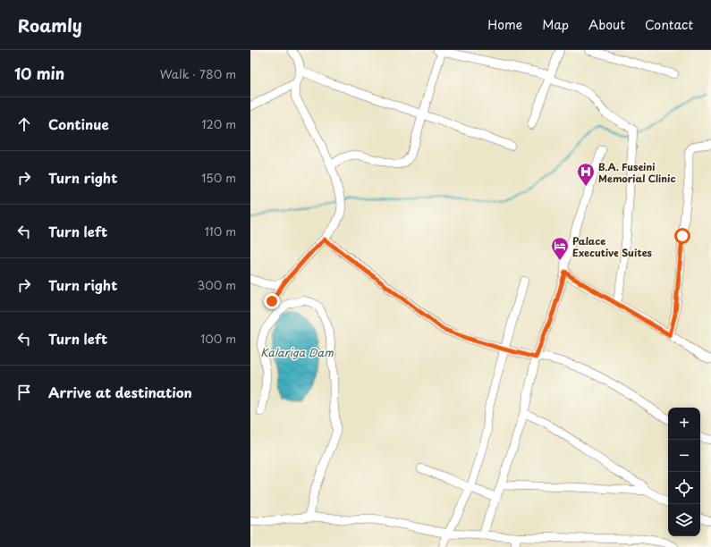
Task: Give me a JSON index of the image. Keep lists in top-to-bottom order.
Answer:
{
  "water": ["Kalariga Dam"],
  "places": {
    "hospital": ["B.A. Fuseini Memorial Clinic"],
    "hotel": ["Palace Executive Suites"]
  },
  "page": {
    "header": "Roamly",
    "nav": [
      "Home",
      "Map",
      "About",
      "Contact"
    ],
    "heading": ["10 min", "Walk · 780 m"],
    "list": [
      ["Continue", "120 m"],
      ["Turn right", "150 m"],
      ["Turn left", "110 m"],
      ["Turn right", "300 m"],
      ["Turn left", "100 m"],
      "Arrive at destination"
    ],
    "map_buttons": ["+", "−"]
  }
}
